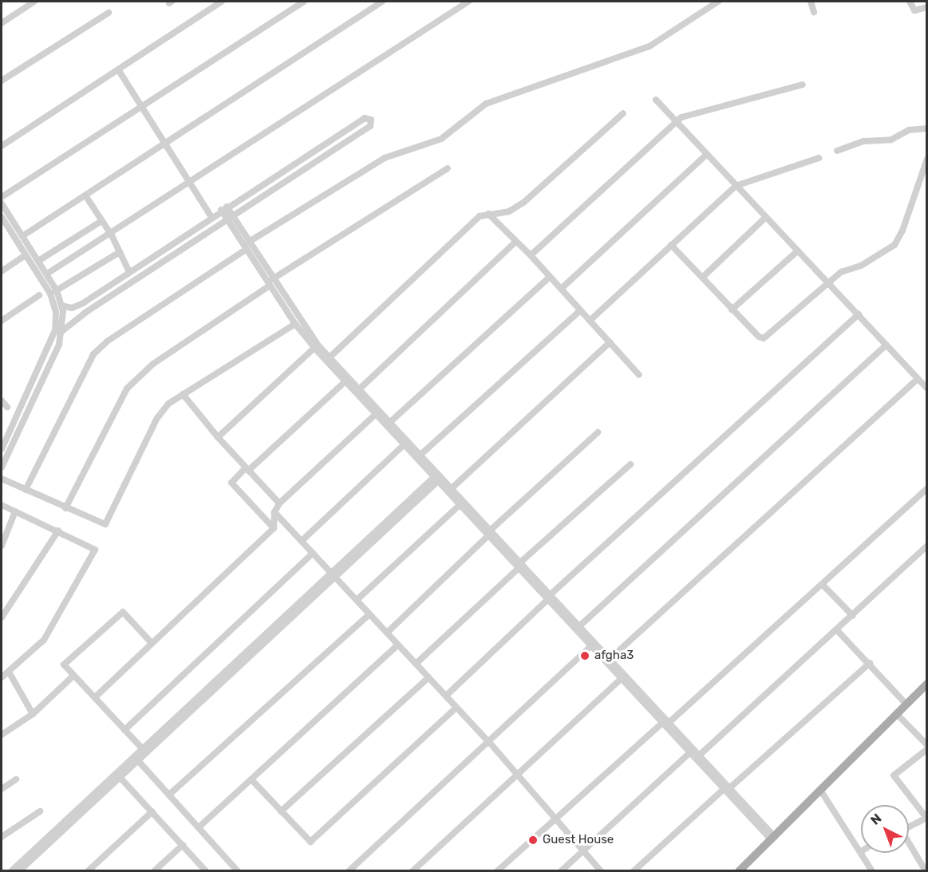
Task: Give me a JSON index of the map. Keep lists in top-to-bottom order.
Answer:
{
  "places": ["afgha3", "Guest House"],
  "north": "top left"
}
